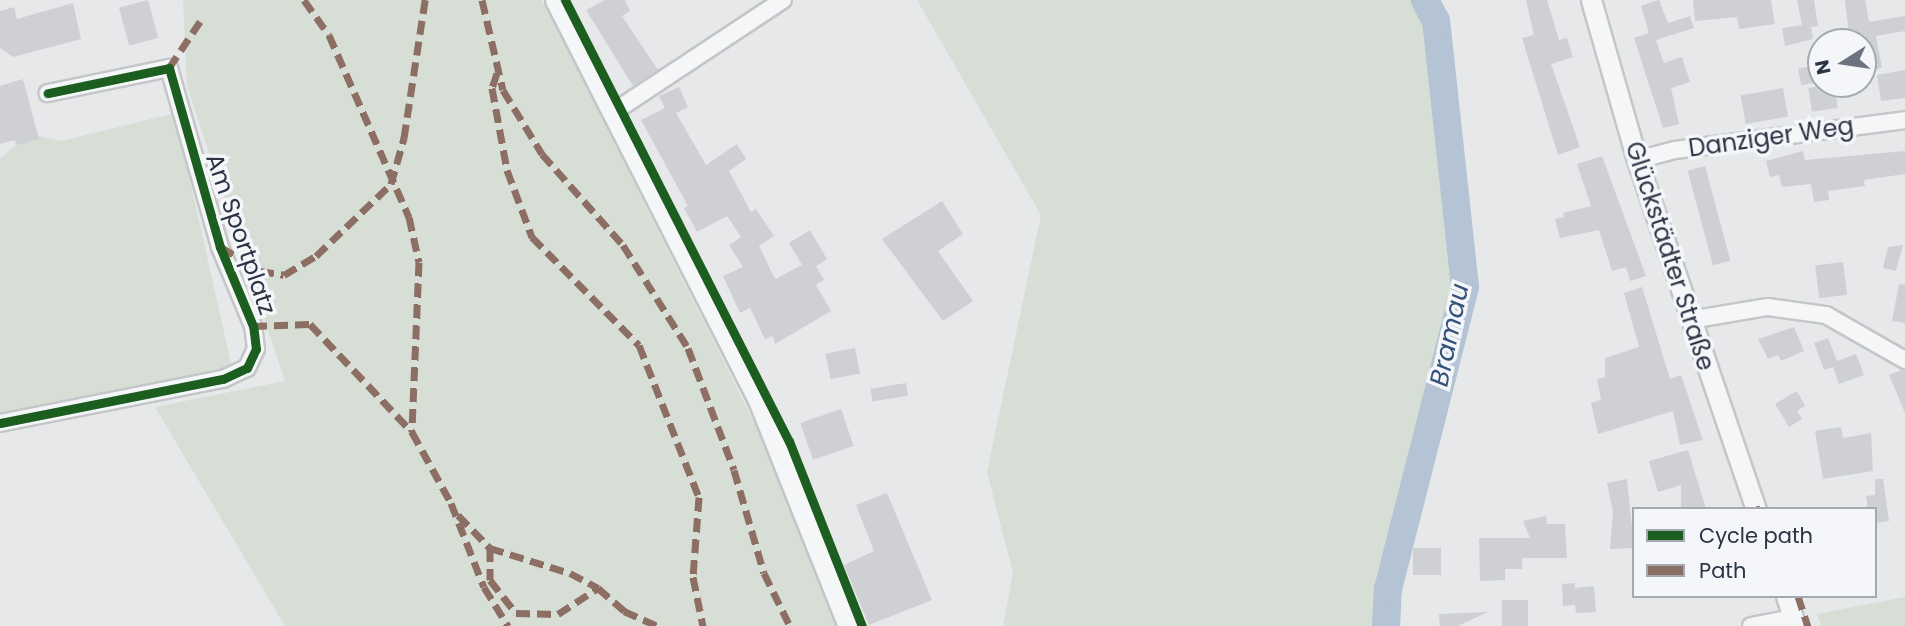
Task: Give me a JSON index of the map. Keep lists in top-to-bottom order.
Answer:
{
  "streets": {
    "street": ["Danziger Weg", "Am Sportplatz", "Glückstädter Straße"]
  },
  "crossings": [
    ["Danziger Weg", "Glückstädter Straße"]
  ],
  "water": ["Bramau"],
  "legend": ["Cycle path", "Path"],
  "north": "left"
}
